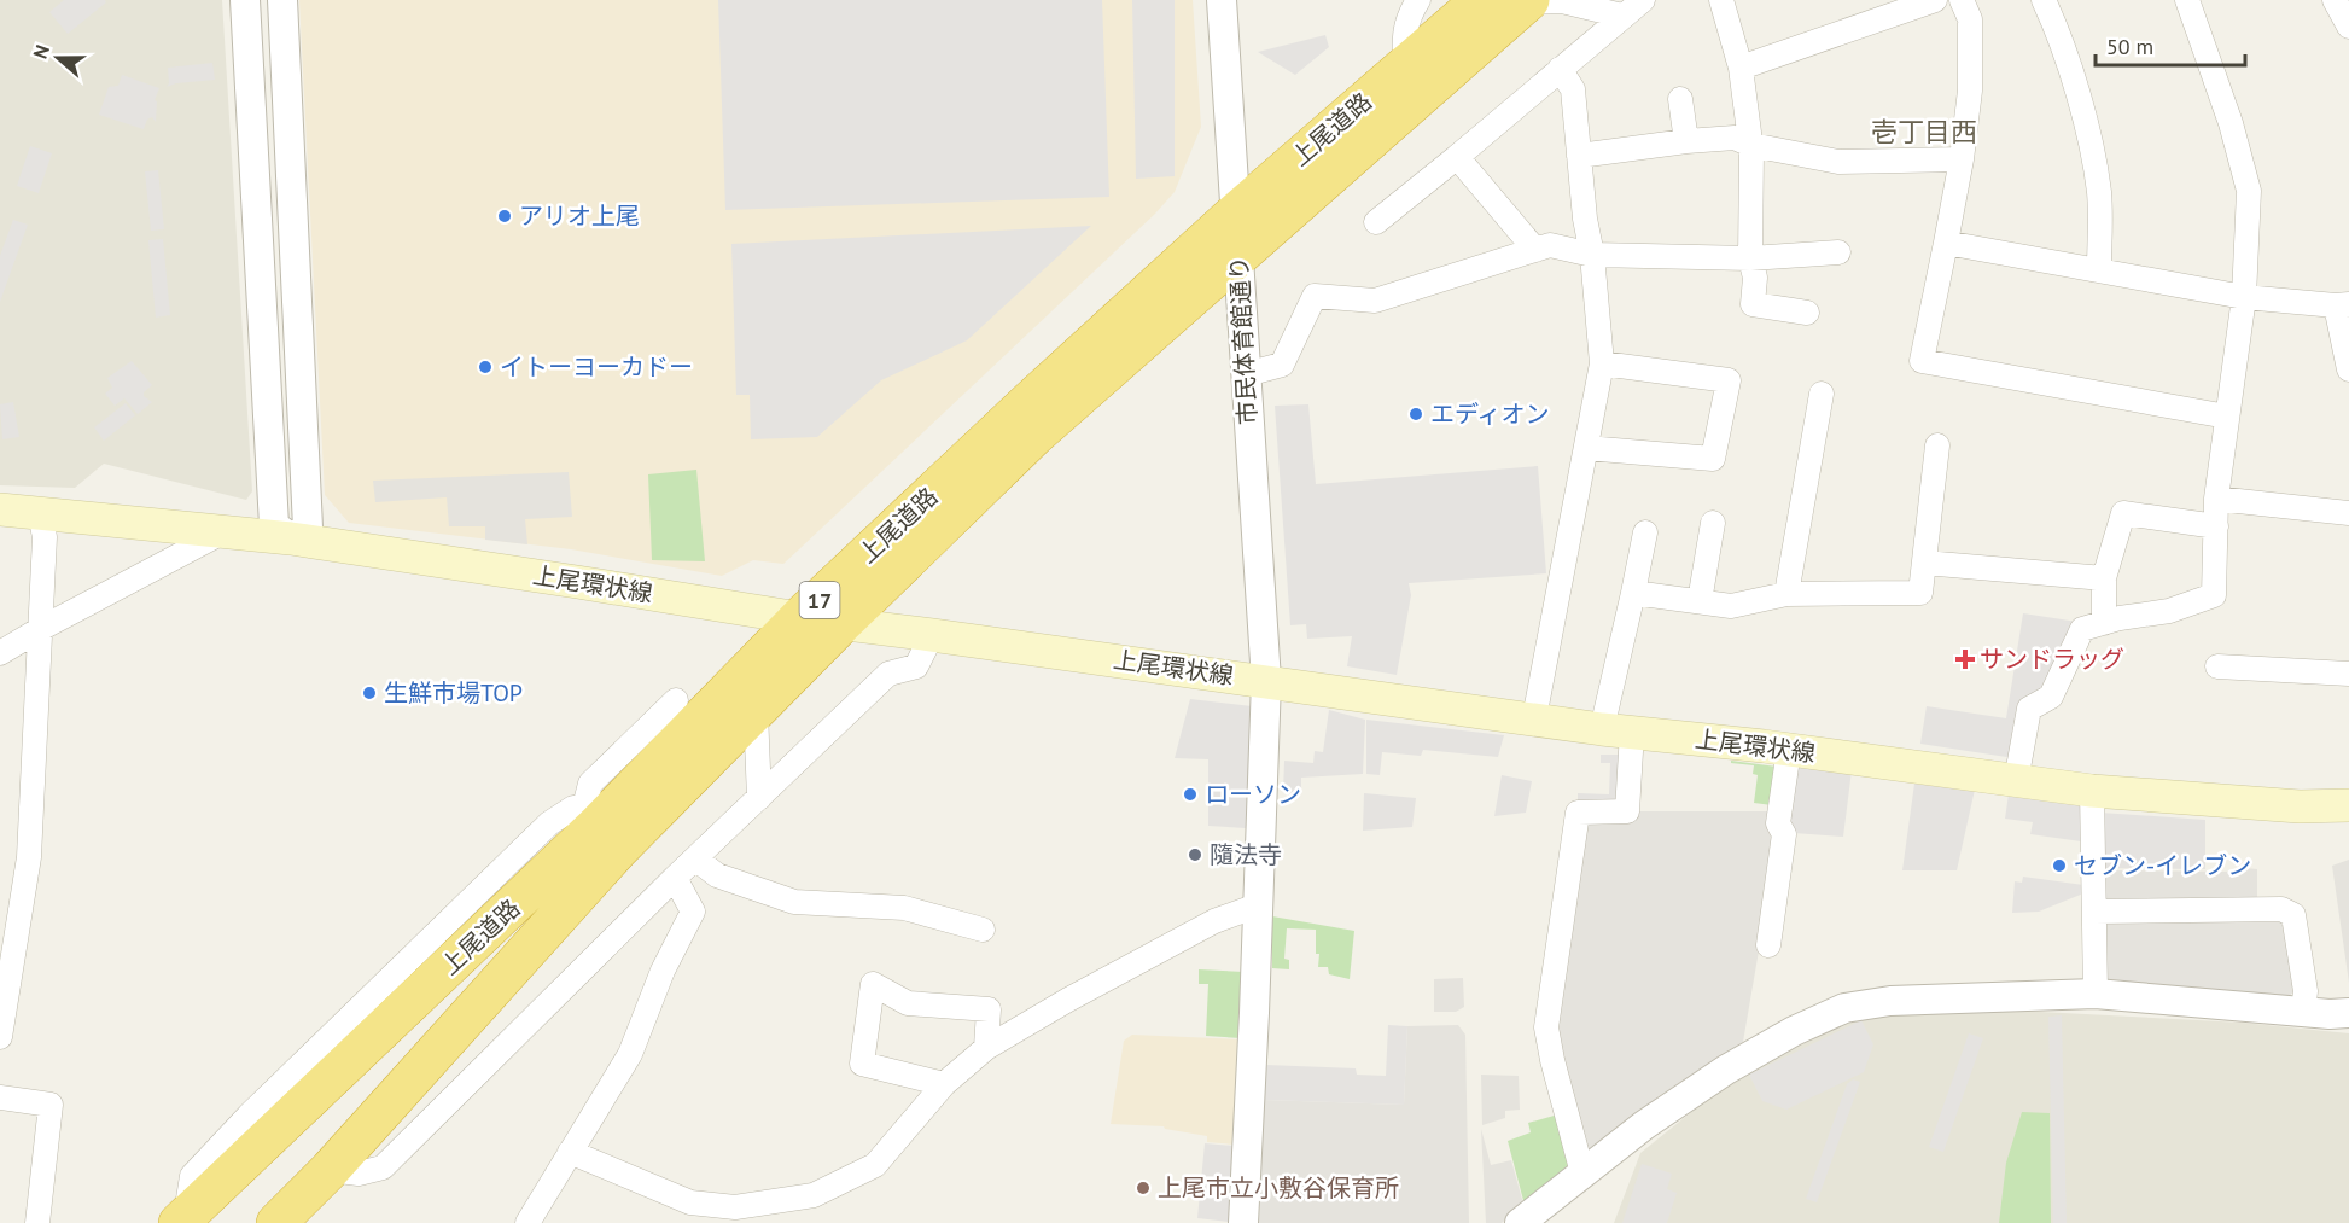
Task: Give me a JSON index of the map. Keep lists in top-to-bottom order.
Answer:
{
  "streets": {
    "highway": ["上尾道路", "17"],
    "main road": ["上尾環状線"],
    "street": ["市民体育館通り"]
  },
  "crossings": [
    ["上尾道路", "市民体育館通り"],
    ["上尾道路", "上尾環状線"],
    ["市民体育館通り", "上尾環状線"]
  ],
  "districts": ["壱丁目西"],
  "places": {
    "other": [
      "アリオ上尾",
      "イトーヨーカドー",
      "エディオン",
      "生鮮市場TOP",
      "ローソン",
      "隨法寺",
      "セブン-イレブン",
      "上尾市立小敷谷保育所"
    ],
    "health": ["サンドラッグ"]
  },
  "scale_bar": "50 m",
  "north": "left"
}
